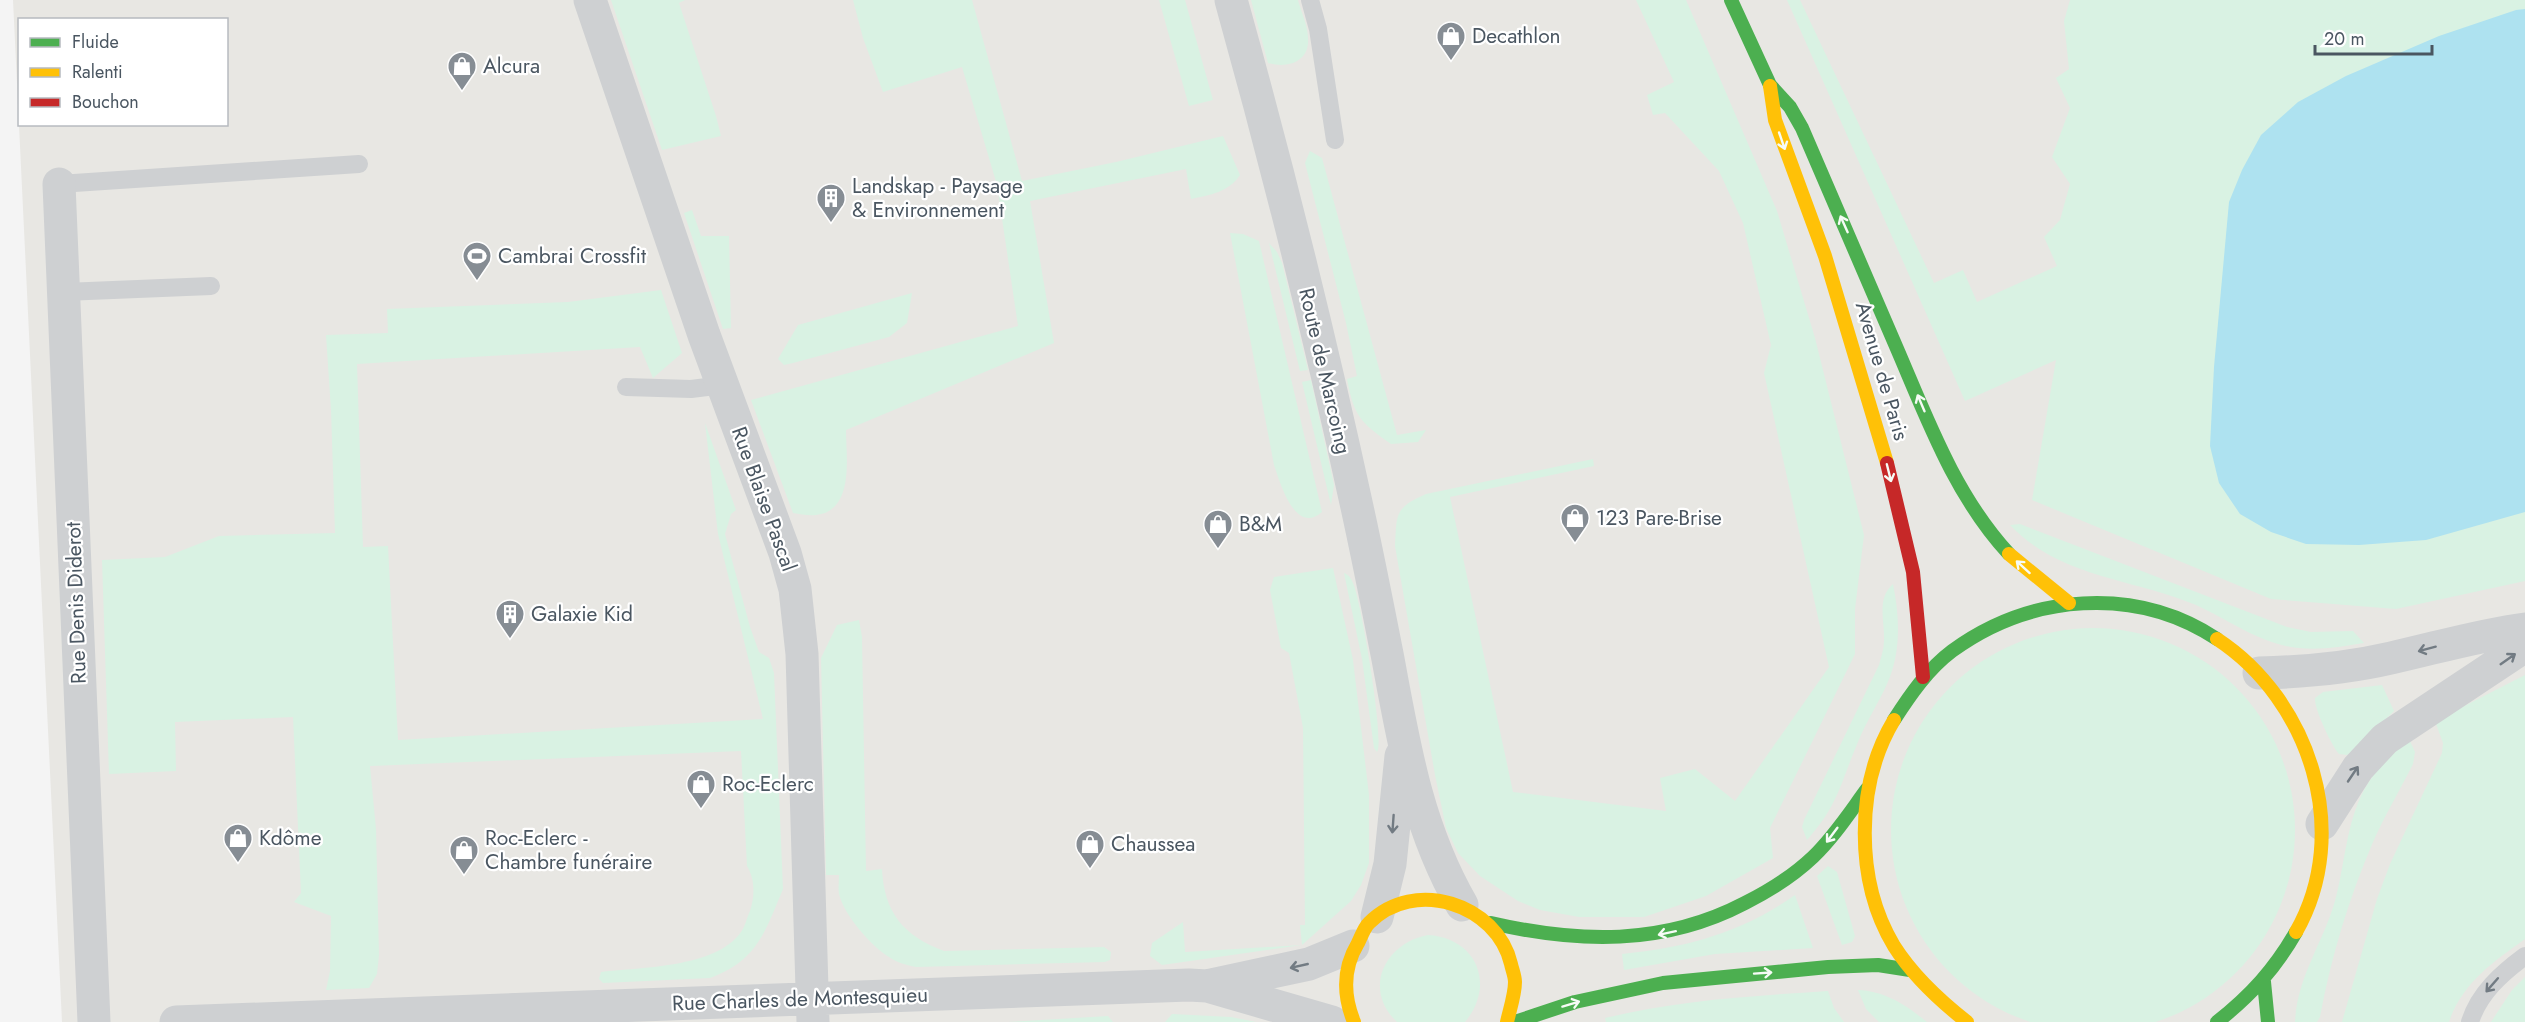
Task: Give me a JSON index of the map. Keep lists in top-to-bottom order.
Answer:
{
  "streets": {
    "main road": ["Avenue de Paris"],
    "street": [
      "Route de Marcoing",
      "Rue Blaise Pascal",
      "Rue Denis Diderot",
      "Rue Charles de Montesquieu"
    ]
  },
  "crossings": [
    ["Rue Blaise Pascal", "Rue Charles de Montesquieu"]
  ],
  "places": {
    "shop": [
      "Decathlon",
      "Alcura",
      "123 Pare-Brise",
      "B&M",
      "Roc-Eclerc",
      "Kdôme",
      "Chaussea",
      "Roc-Eclerc - Chambre funéraire"
    ],
    "building": ["Landskap - Paysage & Environnement", "Galaxie Kid"],
    "sports": ["Cambrai Crossfit"]
  },
  "legend": ["Fluide", "Ralenti", "Bouchon"],
  "scale_bar": "20 m"
}
